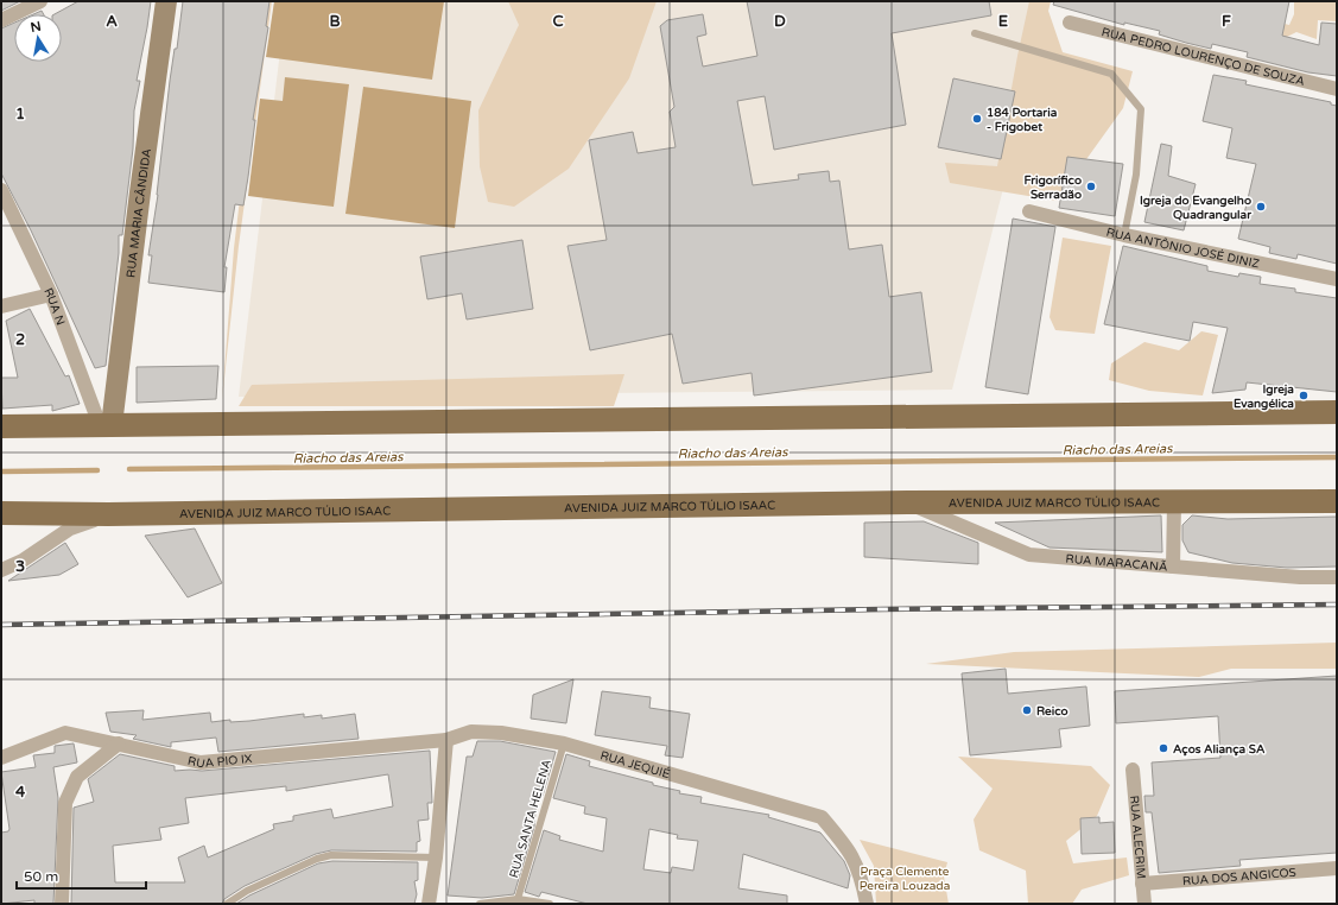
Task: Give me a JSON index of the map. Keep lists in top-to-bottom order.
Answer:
{
  "streets": {
    "main road": ["AVENIDA JUIZ MARCO TÚLIO ISAAC"],
    "street": [
      "RUA PEDRO LOURENÇO DE SOUZA",
      "RUA MARIA CÂNDIDA",
      "RUA ANTÔNIO JOSÉ DINIZ",
      "RUA N",
      "RUA MARACANÃ",
      "RUA PIO IX",
      "RUA JEQUIÉ",
      "RUA ALECRIM",
      "RUA DOS ANGICOS"
    ],
    "lane": ["RUA SANTA HELENA"]
  },
  "crossings": [
    ["RUA MARIA CÂNDIDA", "RUA N"],
    ["AVENIDA JUIZ MARCO TÚLIO ISAAC", "RUA MARACANÃ"],
    ["RUA PIO IX", "RUA JEQUIÉ"],
    ["RUA JEQUIÉ", "RUA SANTA HELENA"],
    ["RUA ALECRIM", "RUA DOS ANGICOS"]
  ],
  "water": ["Riacho das Areias"],
  "parks": ["Praça Clemente Pereira Louzada"],
  "places": [
    "184 Portaria - Frigobet",
    "Frigorífico Serradão",
    "Igreja do Evangelho Quadrangular",
    "Igreja Evangélica",
    "Reico",
    "Aços Aliança SA"
  ],
  "scale_bar": "50 m",
  "north": "top",
  "grid": {
    "columns": [
      "A",
      "B",
      "C",
      "D",
      "E",
      "F"
    ],
    "rows": [
      "1",
      "2",
      "3",
      "4"
    ]
  }
}
